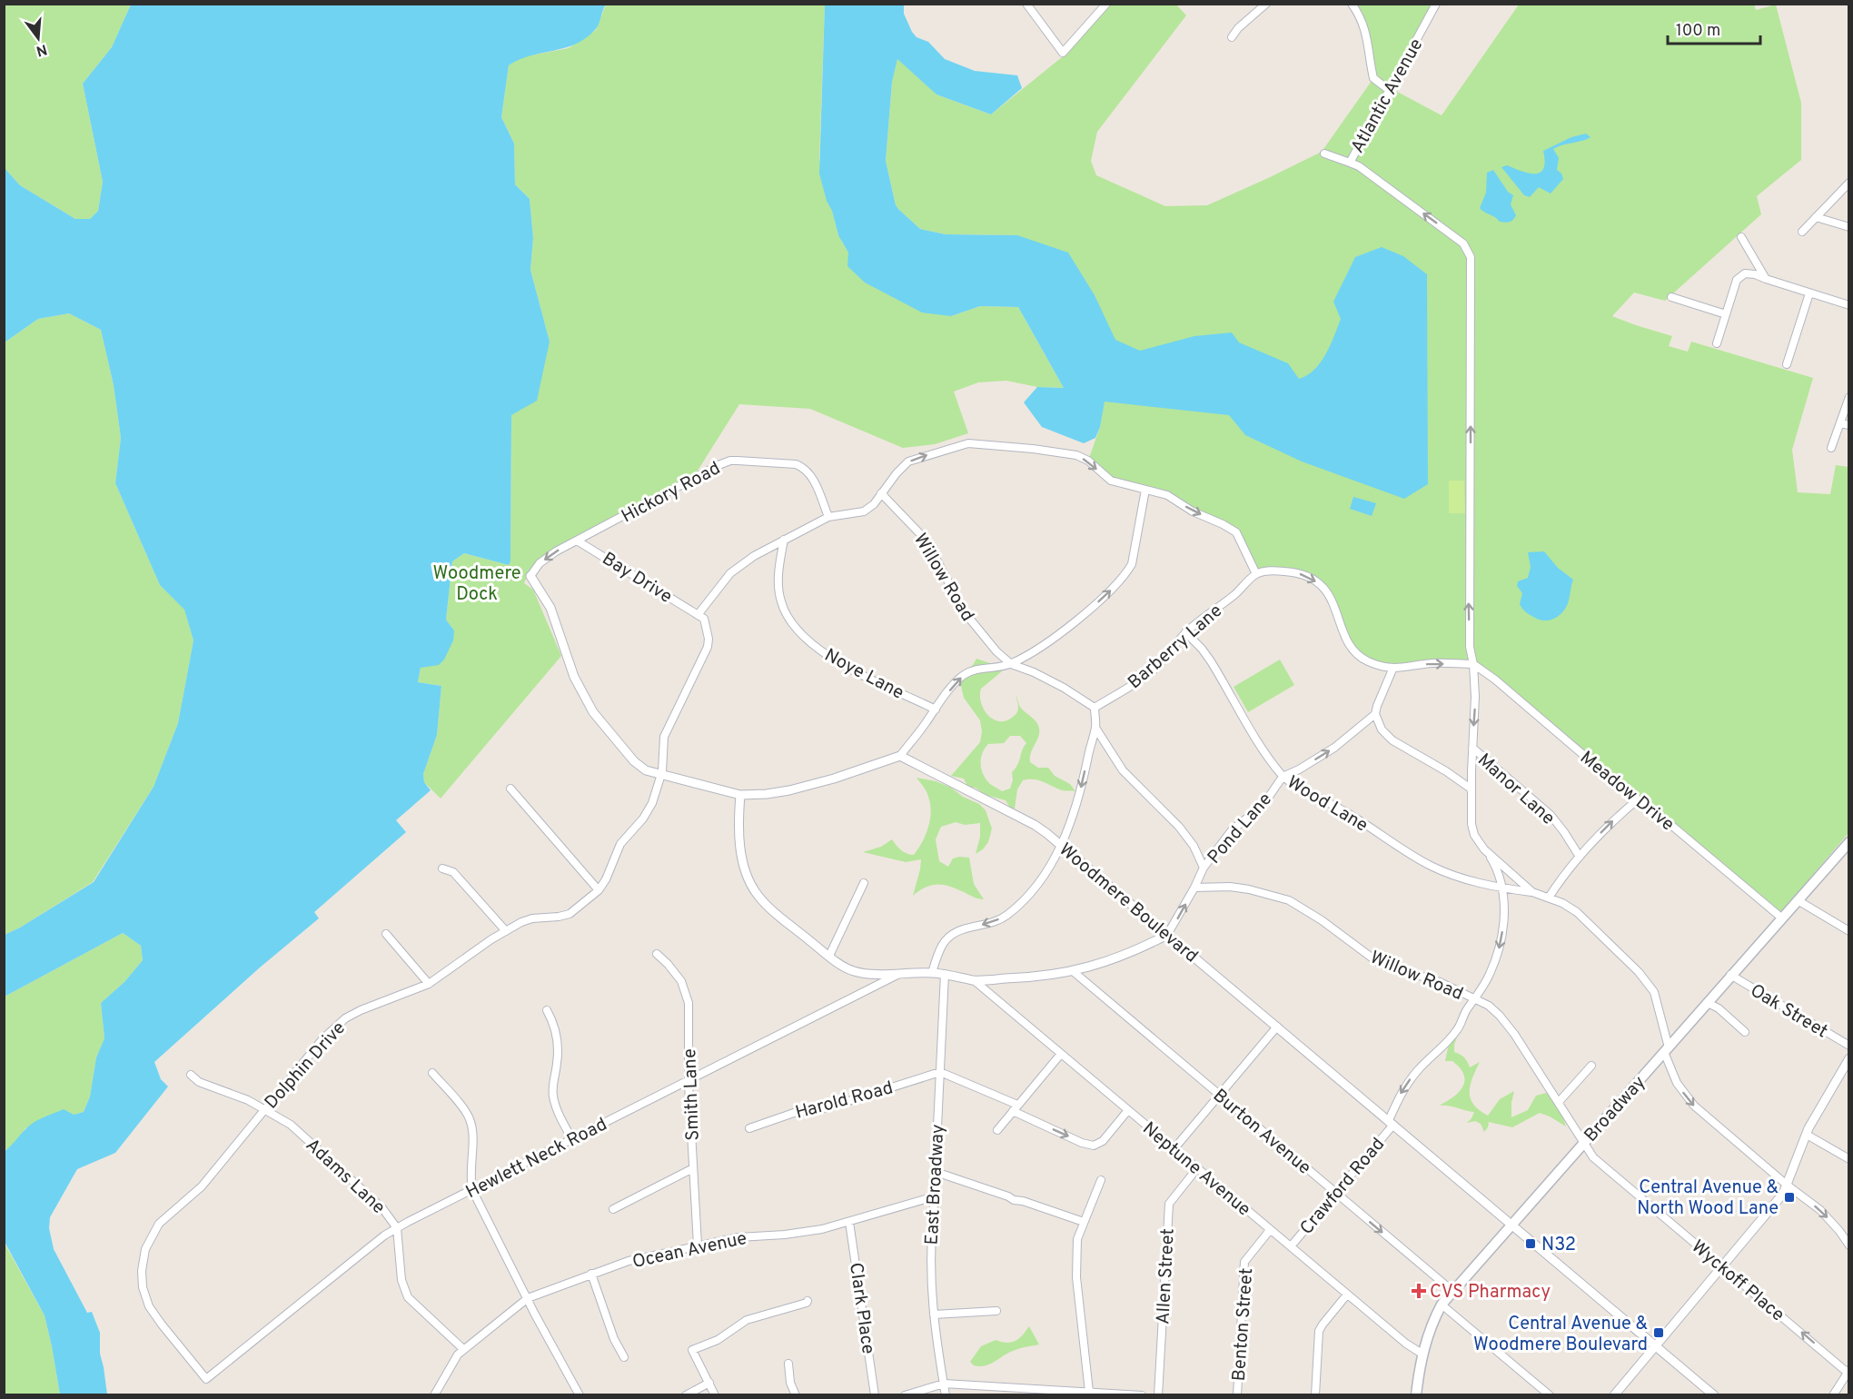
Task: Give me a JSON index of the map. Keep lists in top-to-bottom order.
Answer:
{
  "streets": {
    "main road": ["Broadway"],
    "street": [
      "Atlantic Avenue",
      "Hickory Road",
      "Bay Drive",
      "Willow Road",
      "Barberry Lane",
      "Noye Lane",
      "Manor Lane",
      "Meadow Drive",
      "Wood Lane",
      "Pond Lane",
      "Woodmere Boulevard",
      "Oak Street",
      "Dolphin Drive",
      "Smith Lane",
      "Harold Road",
      "Burton Avenue",
      "Hewlett Neck Road",
      "Neptune Avenue",
      "Adams Lane",
      "East Broadway",
      "Crawford Road",
      "Ocean Avenue",
      "Allen Street",
      "Wyckoff Place",
      "Clark Place",
      "Benton Street"
    ]
  },
  "crossings": [
    ["Atlantic Avenue", "Crawford Road"],
    ["Hickory Road", "Bay Drive"],
    ["Bay Drive", "Dolphin Drive"],
    ["Willow Road", "Barberry Lane"],
    ["Willow Road", "Pond Lane"],
    ["Willow Road", "Broadway"],
    ["Willow Road", "Crawford Road"],
    ["Willow Road", "Wyckoff Place"],
    ["Barberry Lane", "Wood Lane"],
    ["Manor Lane", "Crawford Road"],
    ["Meadow Drive", "Broadway"],
    ["Meadow Drive", "Crawford Road"],
    ["Wood Lane", "Pond Lane"],
    ["Wood Lane", "Crawford Road"],
    ["Pond Lane", "Woodmere Boulevard"],
    ["Woodmere Boulevard", "Broadway"],
    ["Woodmere Boulevard", "Crawford Road"],
    ["Oak Street", "Broadway"],
    ["Dolphin Drive", "Hewlett Neck Road"],
    ["Dolphin Drive", "Adams Lane"],
    ["Smith Lane", "Hewlett Neck Road"],
    ["Smith Lane", "Ocean Avenue"],
    ["Harold Road", "East Broadway"],
    ["Broadway", "Burton Avenue"],
    ["Broadway", "Neptune Avenue"],
    ["Broadway", "Wyckoff Place"],
    ["Burton Avenue", "Crawford Road"],
    ["Hewlett Neck Road", "Adams Lane"],
    ["Neptune Avenue", "Crawford Road"],
    ["Neptune Avenue", "Allen Street"],
    ["Neptune Avenue", "Benton Street"],
    ["Adams Lane", "Ocean Avenue"],
    ["East Broadway", "Ocean Avenue"],
    ["Ocean Avenue", "Clark Place"]
  ],
  "one_way": ["Pond Lane", "Wyckoff Place"],
  "parks": ["Woodmere Dock"],
  "places": {
    "transit": ["Central Avenue & North Wood Lane", "N32", "Central Avenue & Woodmere Boulevard"],
    "health": ["CVS Pharmacy"]
  },
  "scale_bar": "100 m",
  "north": "bottom"
}
